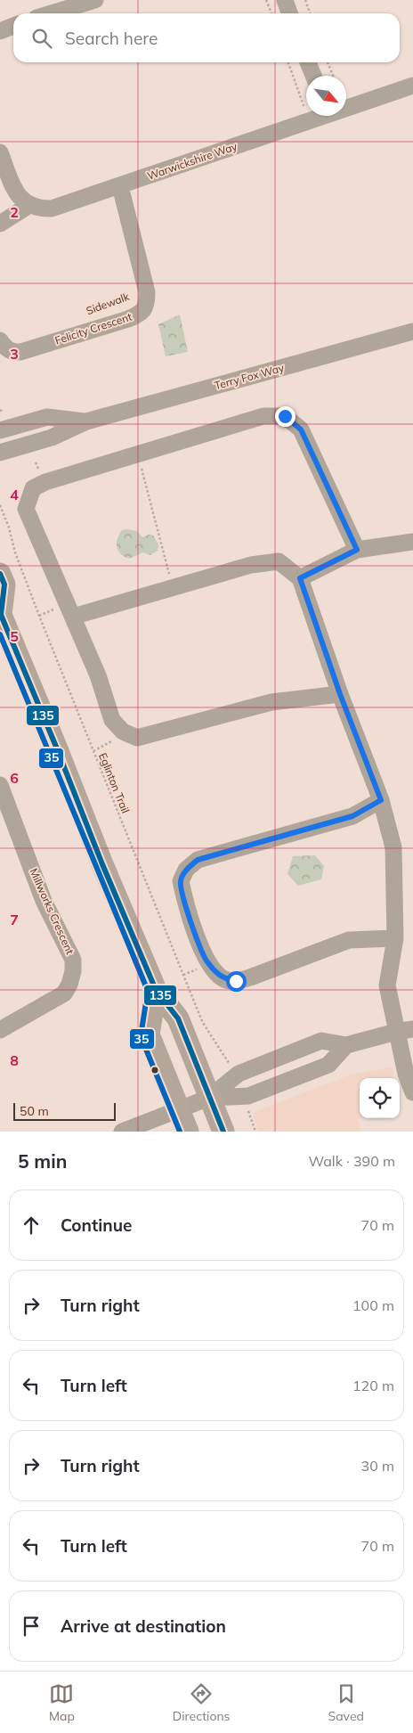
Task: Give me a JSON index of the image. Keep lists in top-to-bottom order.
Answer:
{
  "streets": {
    "street": [
      "Warwickshire Way",
      "Felicity Crescent",
      "Terry Fox Way",
      "Millworks Crescent"
    ],
    "path": ["Eglinton Trail"]
  },
  "crossings": [
    ["Warwickshire Way", "Felicity Crescent"]
  ],
  "lines": ["transit line 135", "transit line 35"],
  "scale_bar": "50 m",
  "north": "bottom right",
  "page": {
    "search": "Search here",
    "scale": "50 m",
    "heading": ["5 min", "Walk · 390 m"],
    "list": [
      ["Continue", "70 m"],
      ["Turn right", "100 m"],
      ["Turn left", "120 m"],
      ["Turn right", "30 m"],
      ["Turn left", "70 m"],
      "Arrive at destination"
    ],
    "nav": ["Map", "Directions", "Saved"]
  },
  "grid": {
    "rows": [
      "2",
      "3",
      "4",
      "5",
      "6",
      "7",
      "8"
    ]
  }
}
